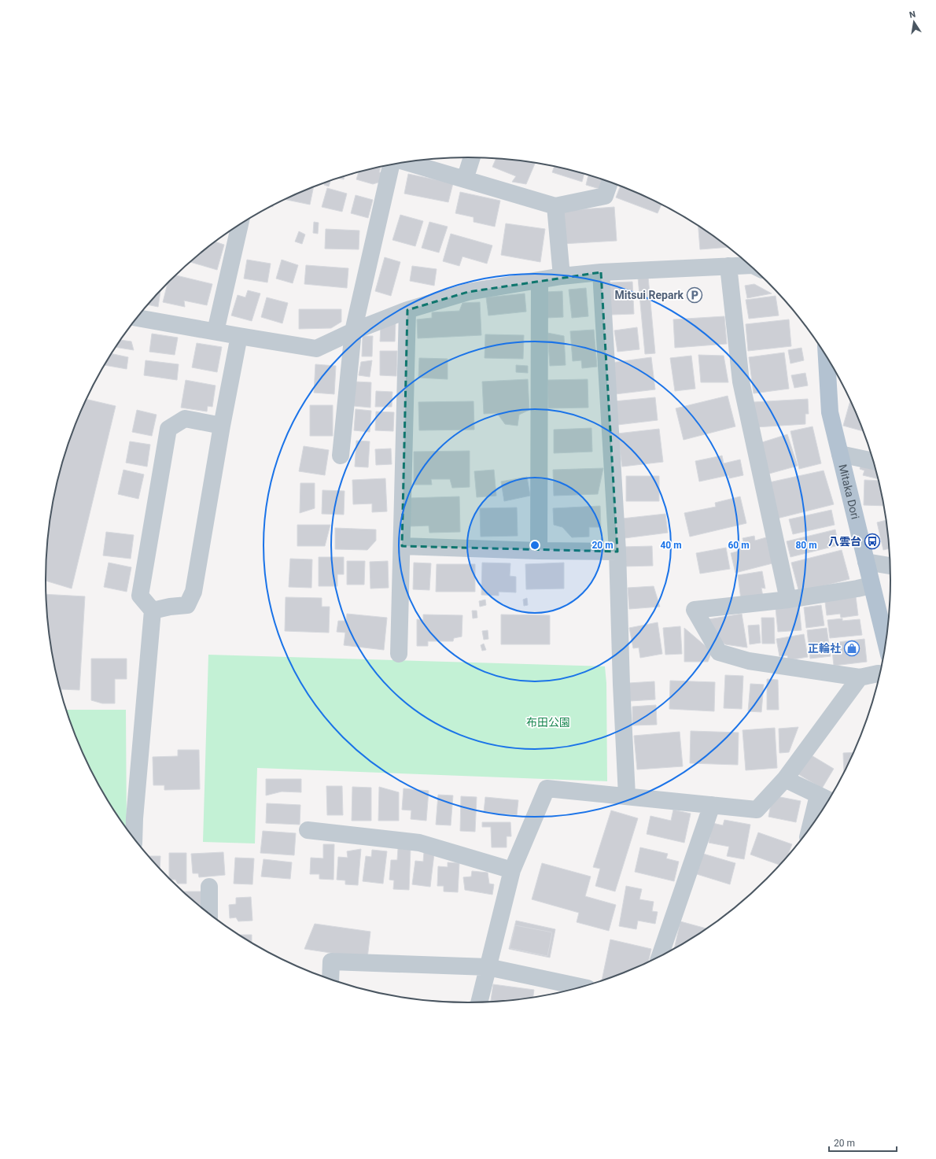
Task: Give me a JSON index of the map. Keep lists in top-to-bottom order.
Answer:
{
  "streets": {
    "main road": ["Mitaka Dori"]
  },
  "parks": ["布田公園"],
  "places": {
    "parking": ["Mitsui Repark"],
    "bus stop": ["八雲台"],
    "shop": ["正輪社"]
  },
  "scale_bar": "20 m",
  "north": "top",
  "rings": [
    "20 m",
    "40 m",
    "60 m",
    "80 m"
  ]
}
